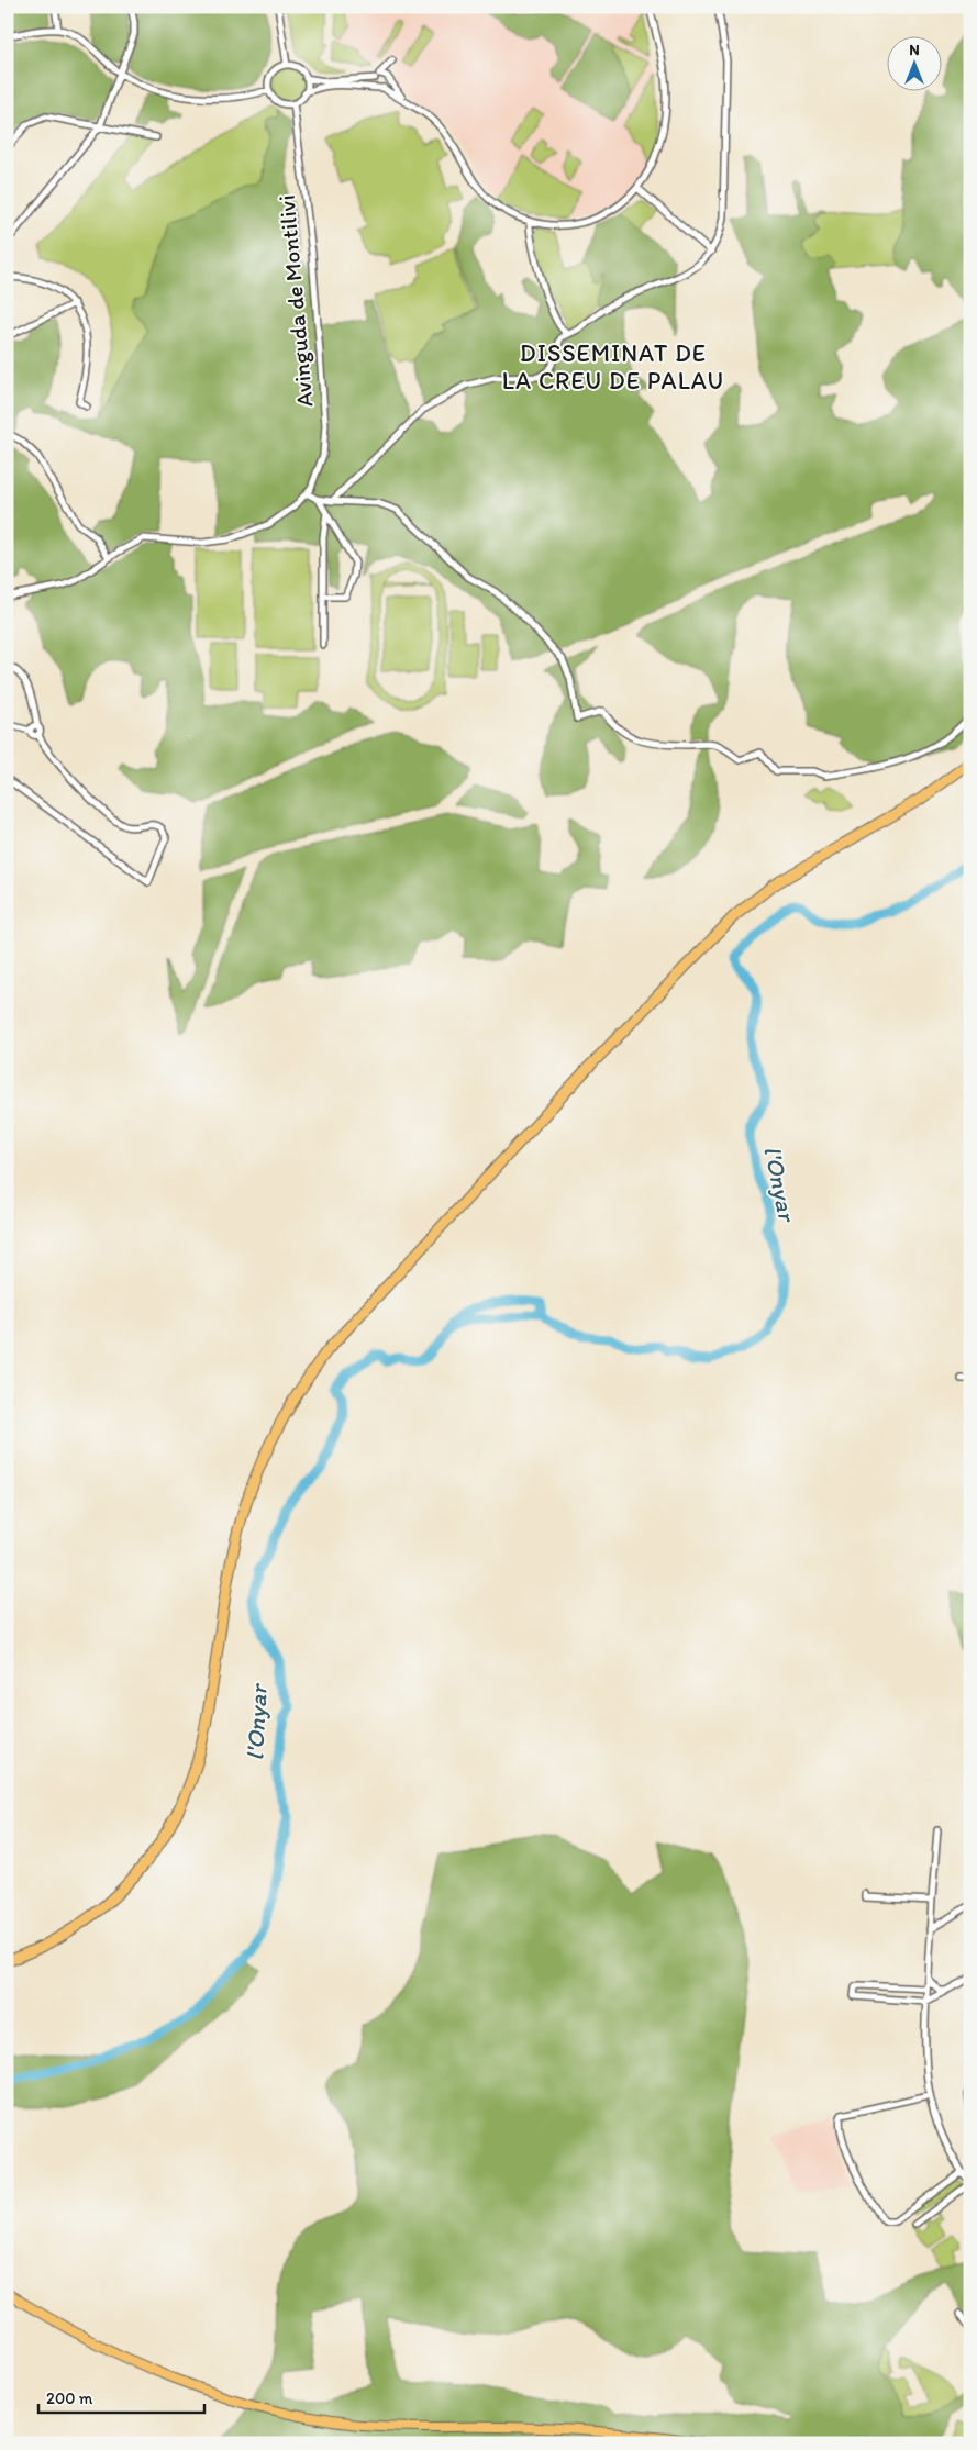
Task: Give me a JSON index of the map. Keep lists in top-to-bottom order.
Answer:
{
  "streets": {
    "street": ["Avinguda de Montilivi"]
  },
  "districts": ["DISSEMINAT DE LA CREU DE PALAU"],
  "water": ["l'Onyar"],
  "scale_bar": "200 m",
  "north": "top"
}
